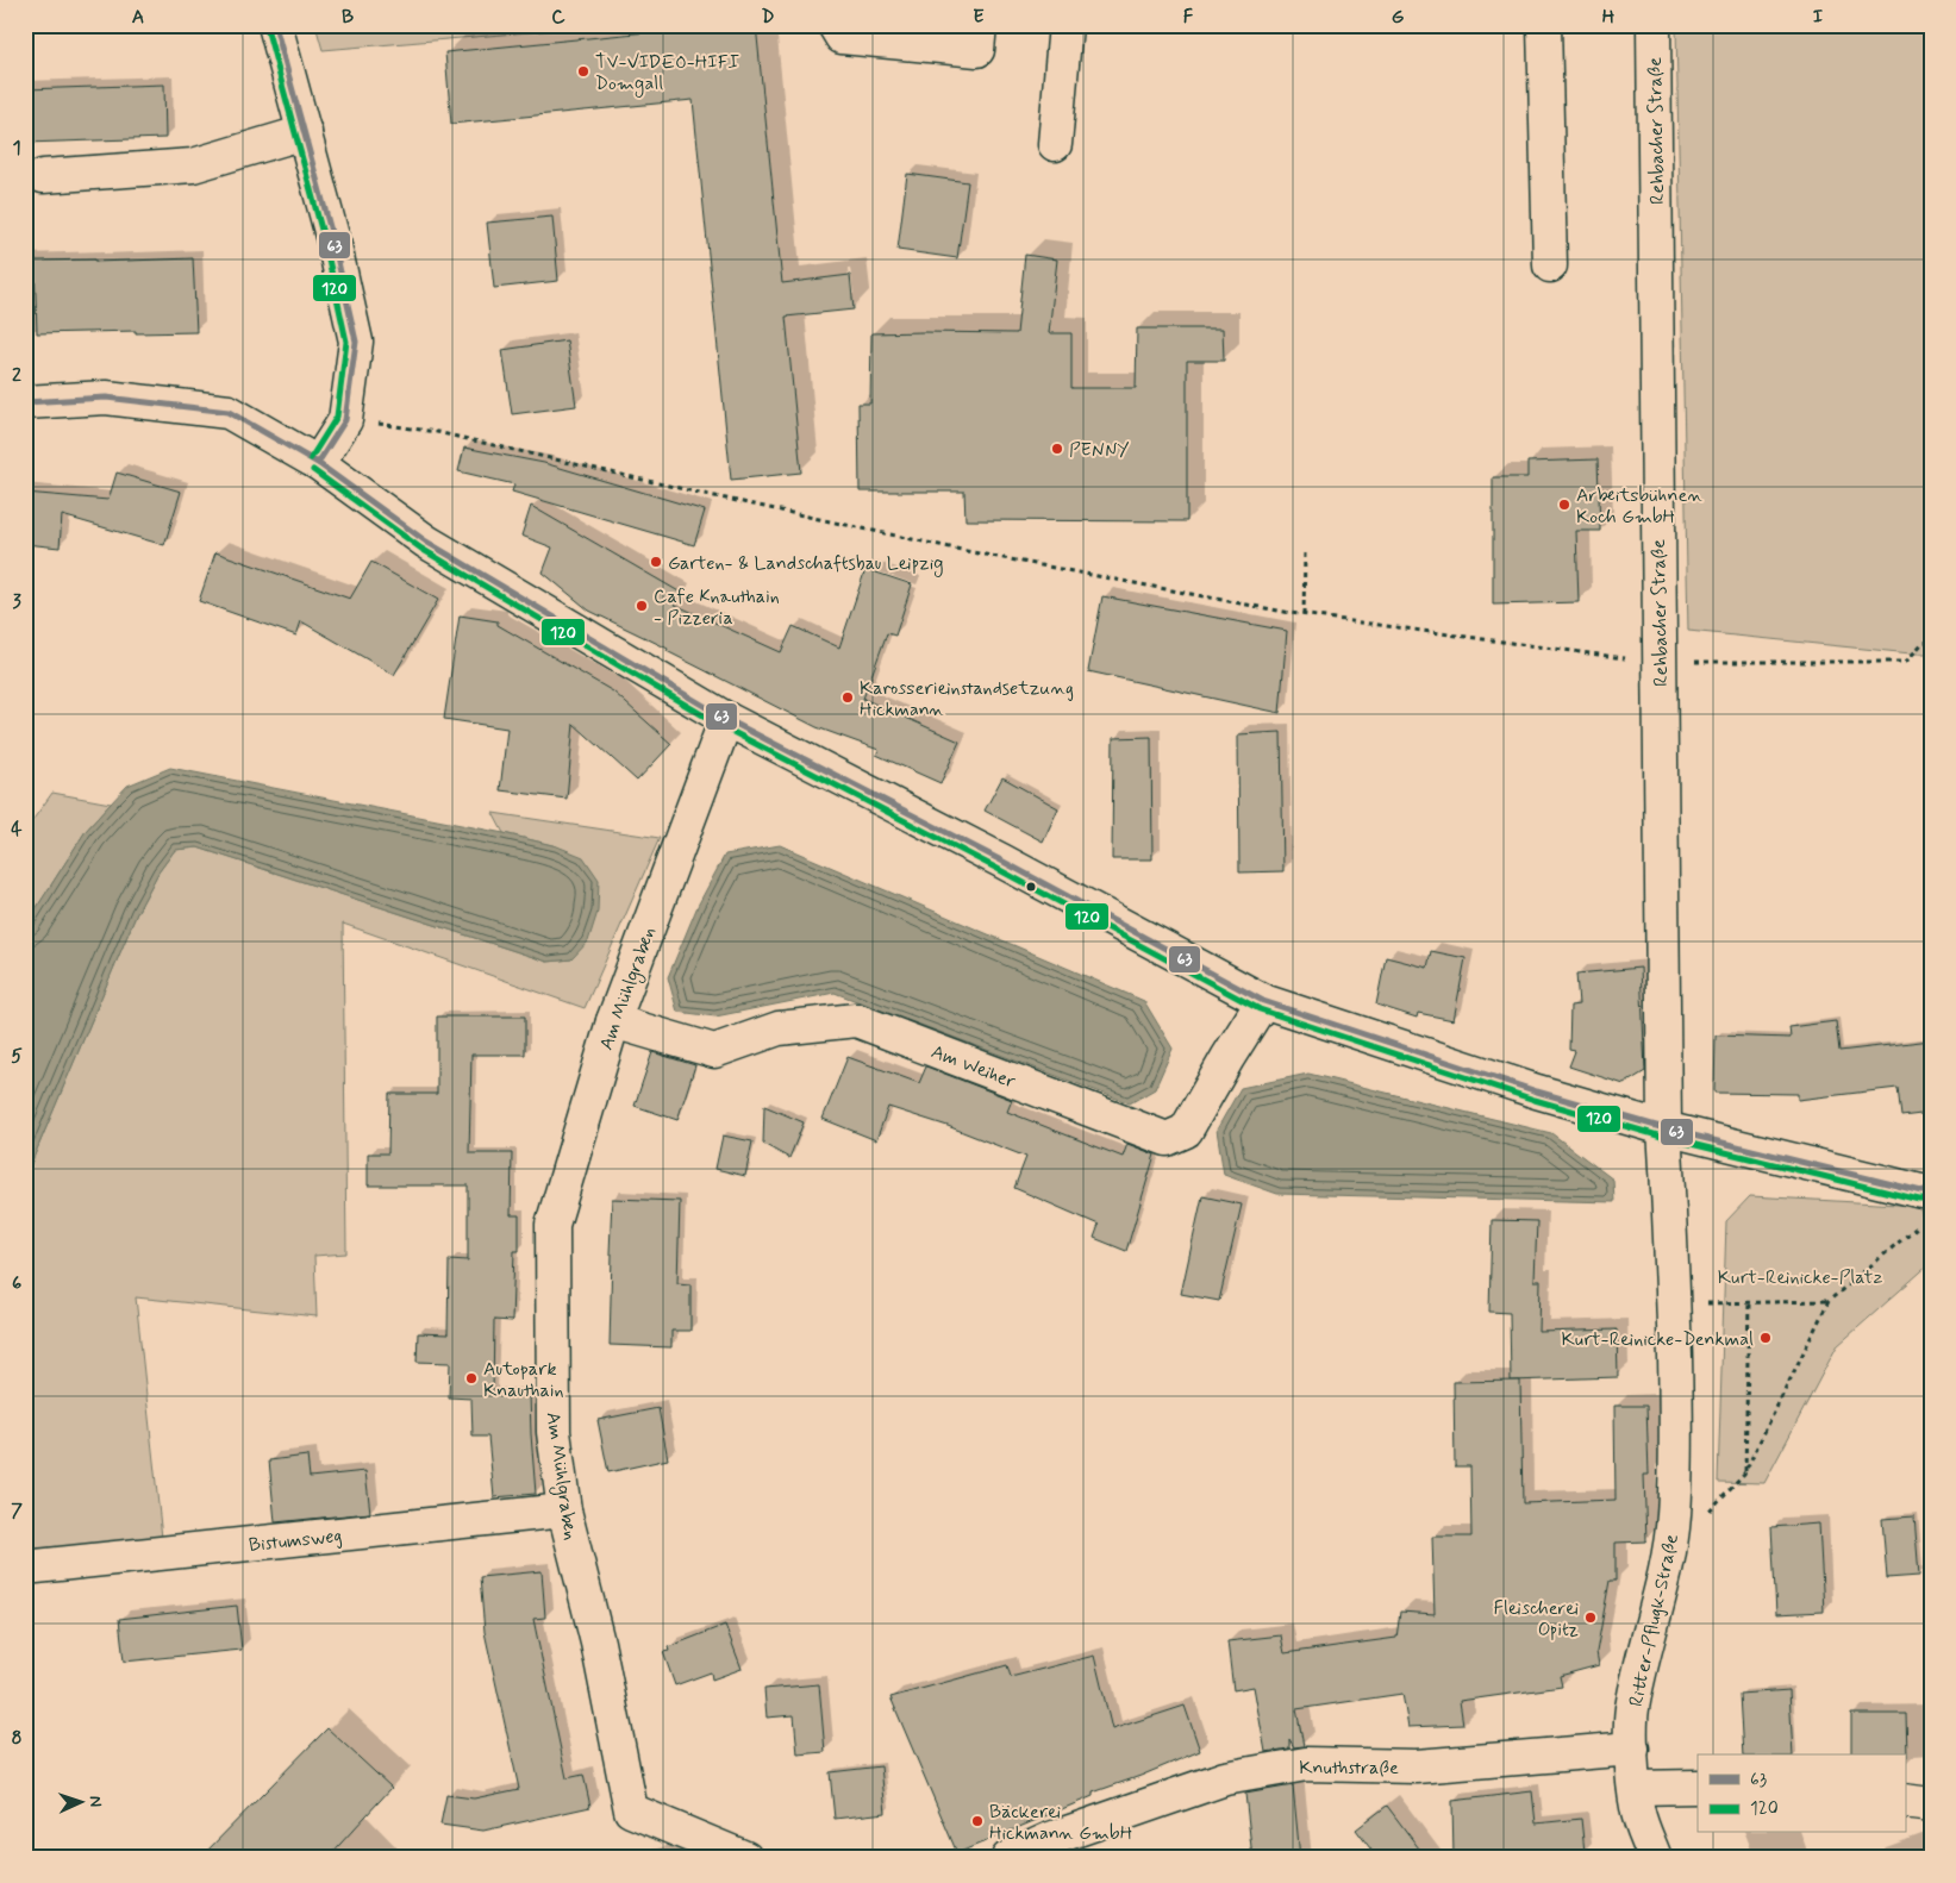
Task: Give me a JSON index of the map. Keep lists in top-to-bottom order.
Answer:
{
  "streets": {
    "street": [
      "Rehbacher Straße",
      "Am Mühlgraben",
      "Am Weiher",
      "Bistumsweg",
      "Ritter-Pflugk-Straße",
      "Knuthstraße"
    ]
  },
  "crossings": [
    ["Rehbacher Straße", "Ritter-Pflugk-Straße"],
    ["Am Mühlgraben", "Am Weiher"],
    ["Am Mühlgraben", "Bistumsweg"],
    ["Ritter-Pflugk-Straße", "Knuthstraße"]
  ],
  "parks": ["Kurt-Reinicke-Platz"],
  "places": [
    "TV-VIDEO-HIFI Domgall",
    "PENNY",
    "Arbeitsbühnen Koch GmbH",
    "Garten- & Landschaftsbau Leipzig",
    "Cafe Knauthain - Pizzeria",
    "Karosserieinstandsetzung Hickmann",
    "Kurt-Reinicke-Denkmal",
    "Autopark Knauthain",
    "Fleischerei Opitz",
    "Bäckerei Hickmann GmbH"
  ],
  "lines": ["transit line 63", "transit line 120"],
  "legend": ["63", "120"],
  "north": "right",
  "grid": {
    "columns": [
      "A",
      "B",
      "C",
      "D",
      "E",
      "F",
      "G",
      "H",
      "I"
    ],
    "rows": [
      "1",
      "2",
      "3",
      "4",
      "5",
      "6",
      "7",
      "8"
    ]
  }
}
